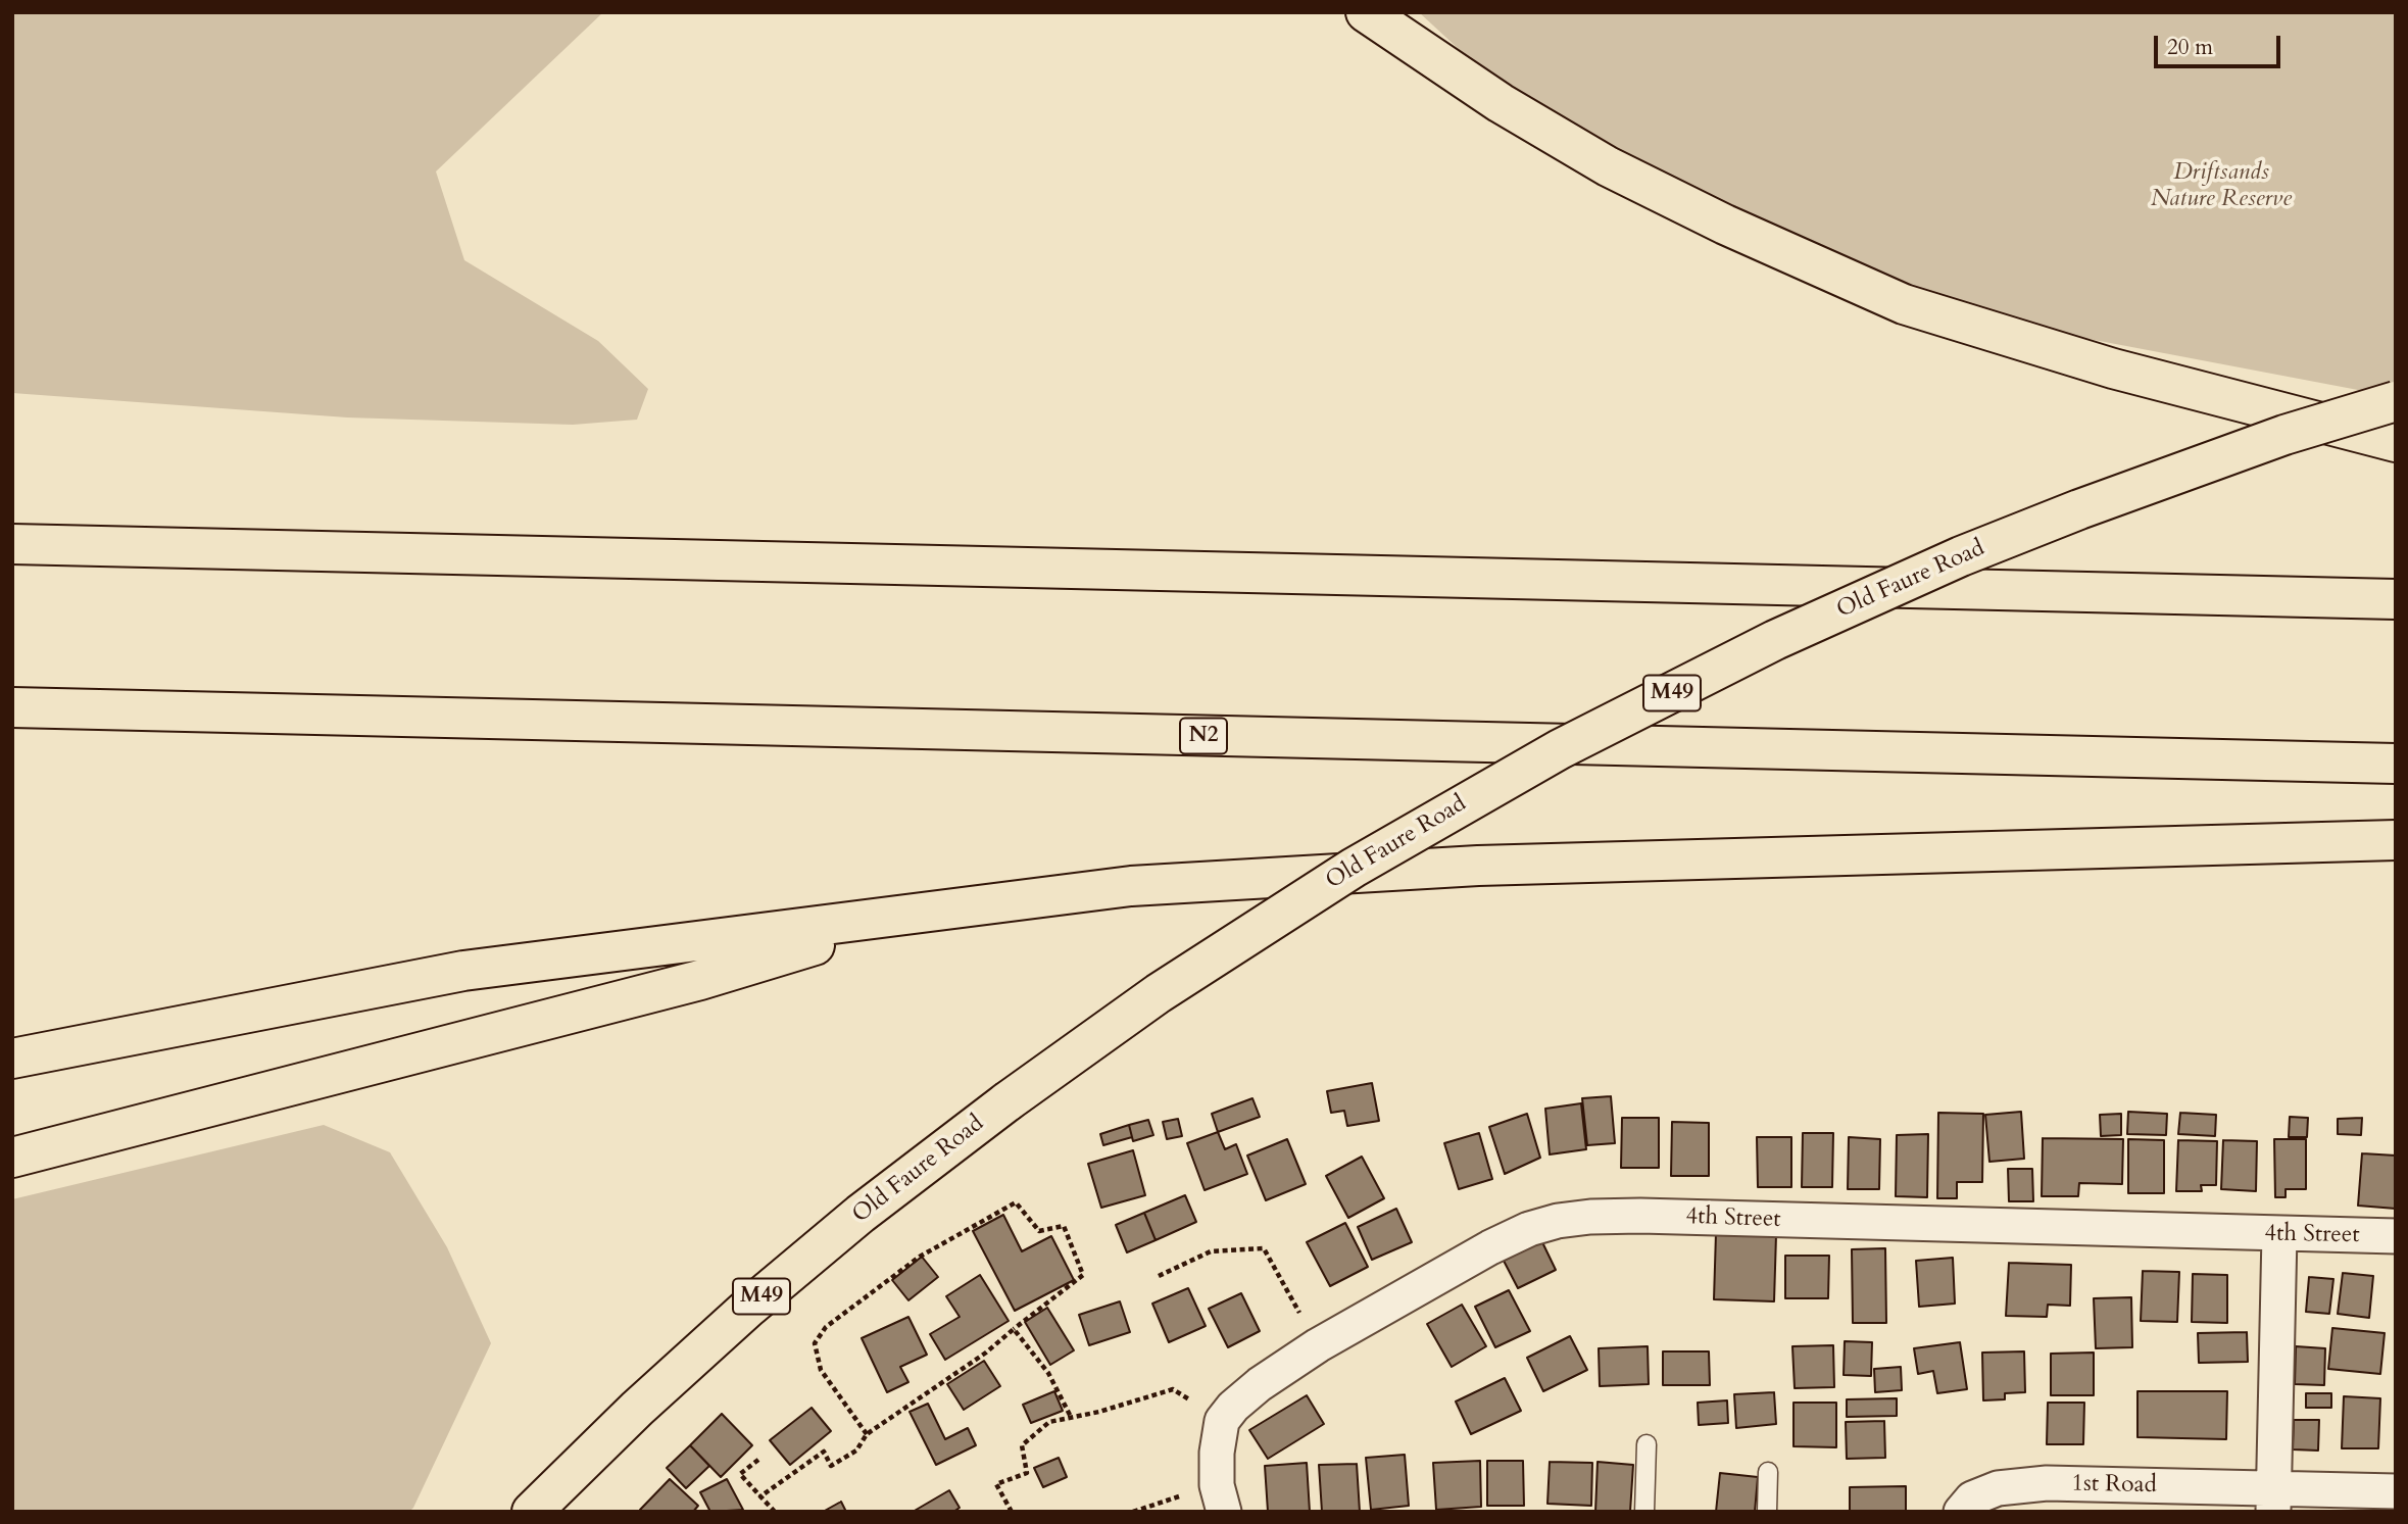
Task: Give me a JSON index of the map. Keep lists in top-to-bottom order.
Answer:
{
  "streets": {
    "main road": ["Old Faure Road", "M49", "N2"],
    "street": ["4th Street", "1st Road"]
  },
  "parks": ["Driftsands Nature Reserve"],
  "scale_bar": "20 m"
}
